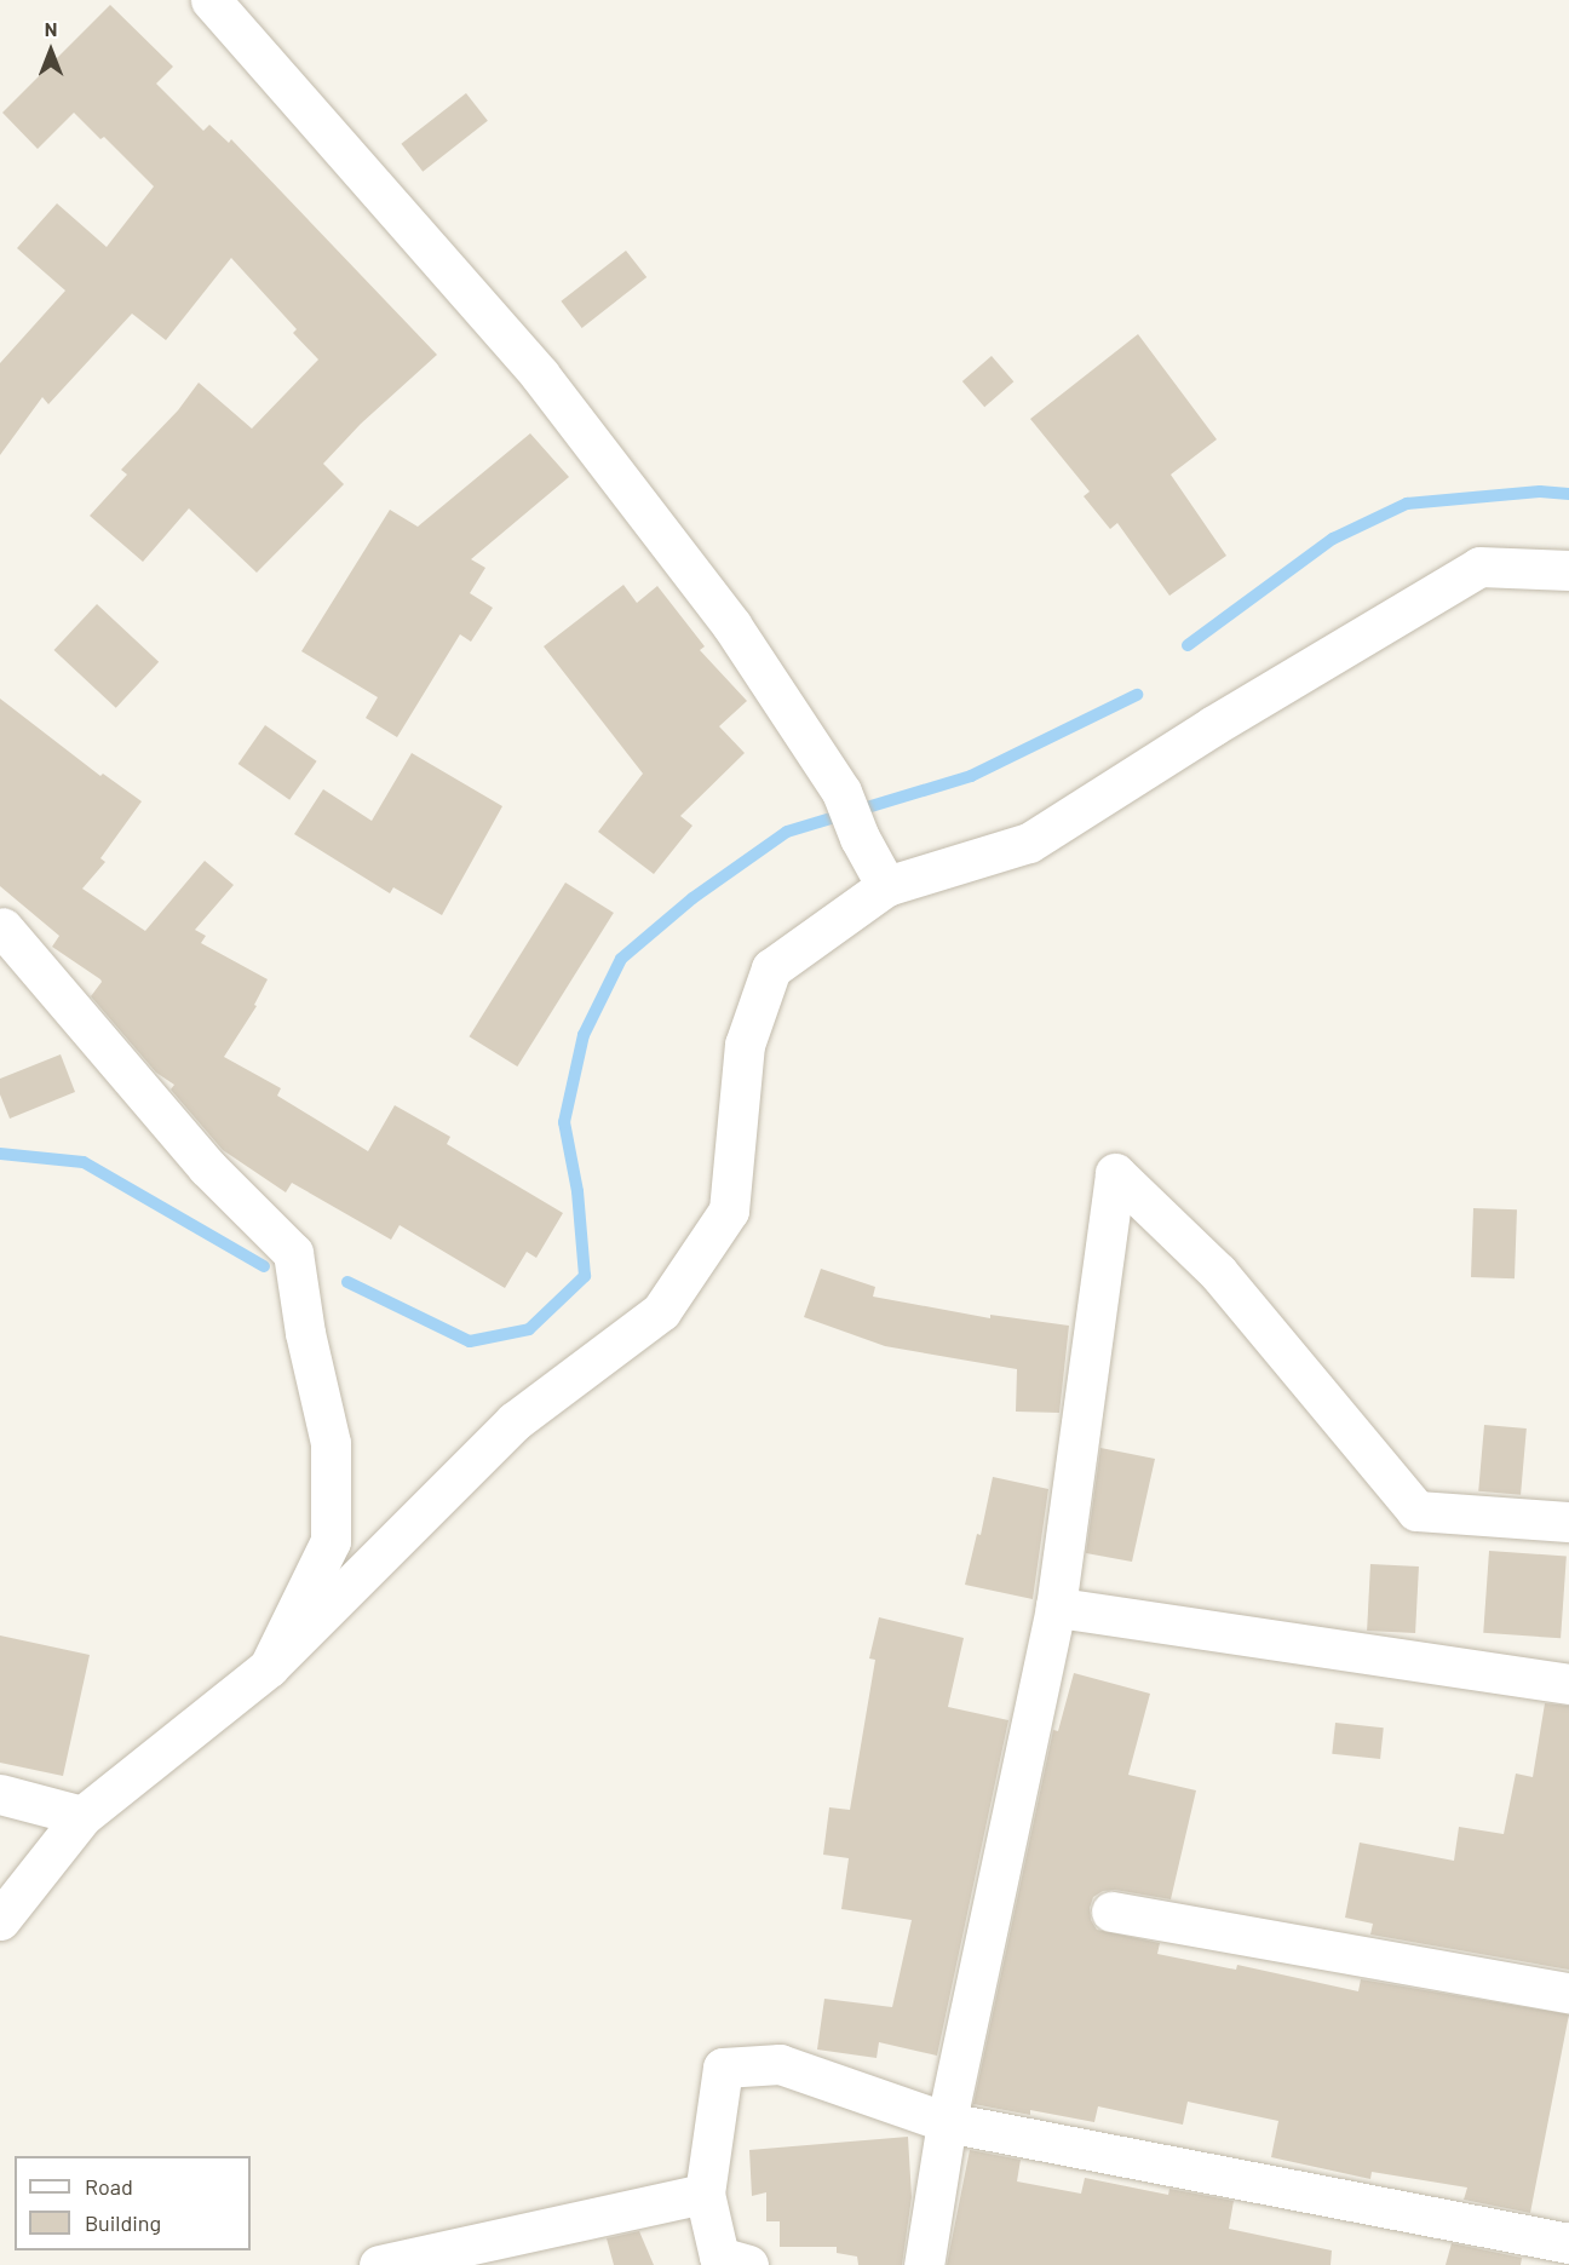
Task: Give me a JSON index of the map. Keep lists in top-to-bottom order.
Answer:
{
  "legend": ["Road", "Building"],
  "north": "top"
}
